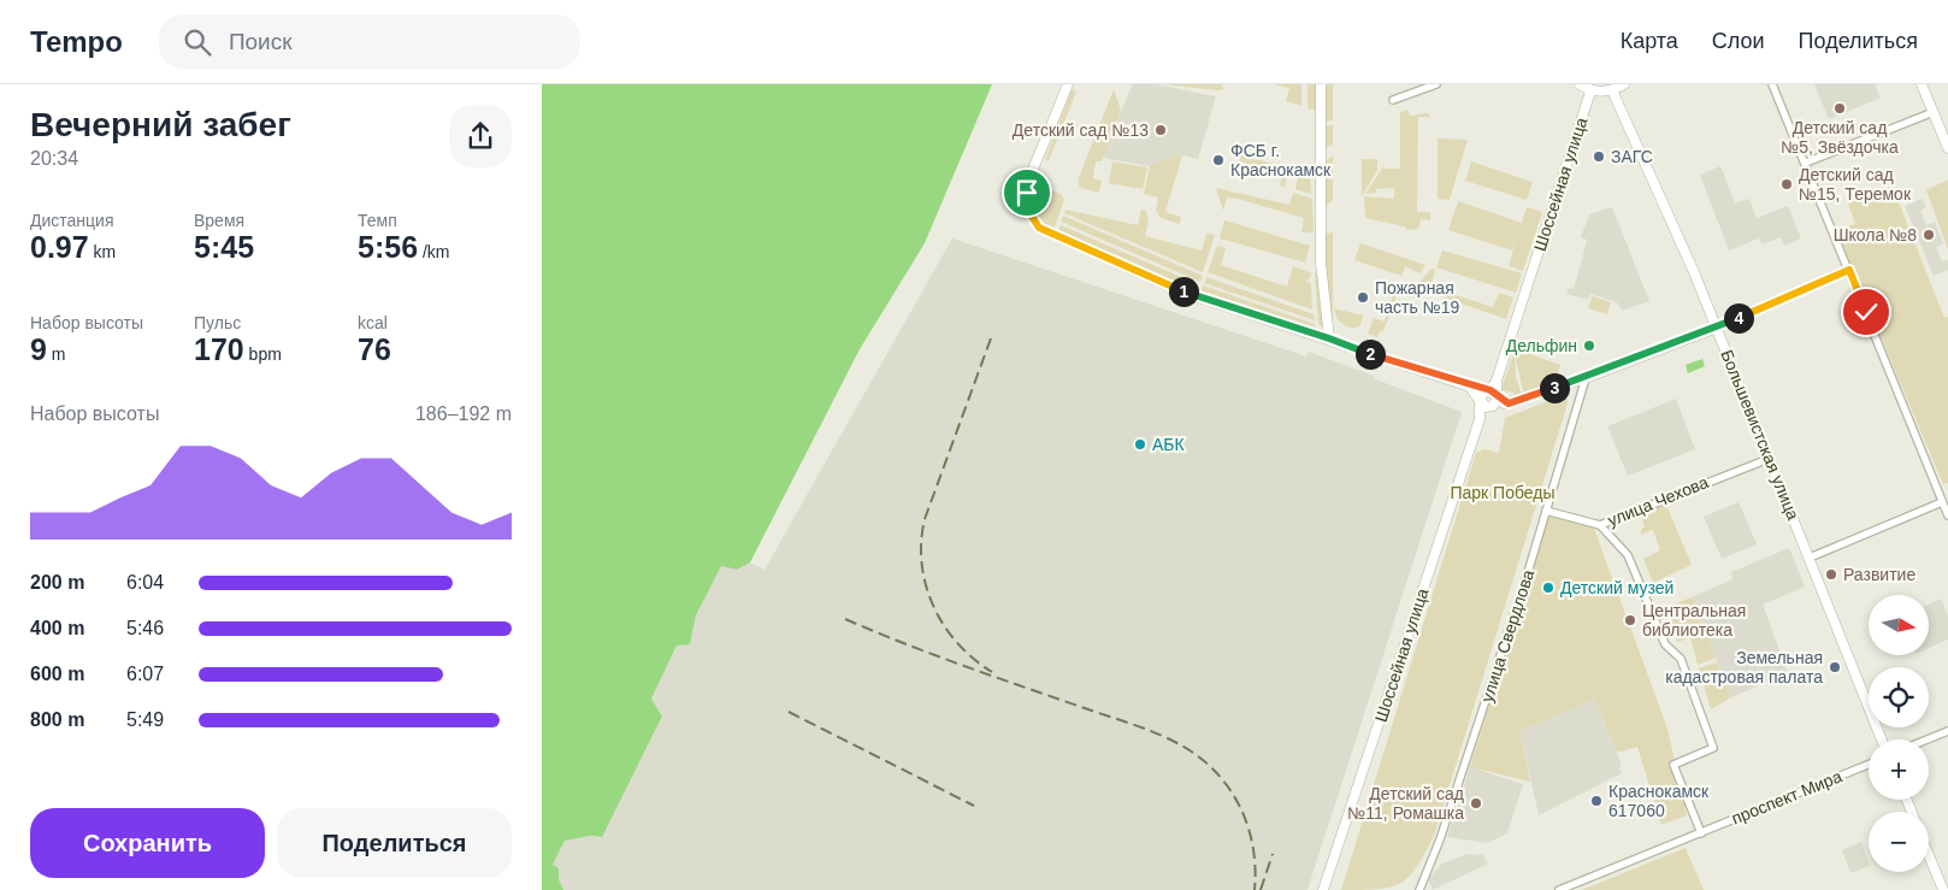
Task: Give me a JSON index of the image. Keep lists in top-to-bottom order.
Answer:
{
  "streets": {
    "street": [
      "Шоссейная улица",
      "Большевистская улица",
      "улица Чехова",
      "улица Свердлова",
      "проспект Мира"
    ]
  },
  "crossings": [
    ["Большевистская улица", "улица Чехова"],
    ["улица Чехова", "улица Свердлова"]
  ],
  "parks": ["Парк Победы"],
  "places": [
    "Детский сад №5, Звёздочка",
    "Детский сад №13",
    "ЗАГС",
    "ФСБ г. Краснокамск",
    "Детский сад №15, Теремок",
    "Школа №8",
    "Пожарная часть №19",
    "Дельфин",
    "АБК",
    "Развитие",
    "Детский музей",
    "Центральная библиотека",
    "Земельная кадастровая палата",
    "Краснокамск 617060",
    "Детский сад №11, Ромашка"
  ],
  "north": "right",
  "page": {
    "header": "Tempo",
    "search": "Поиск",
    "nav": ["Карта", "Слои", "Поделиться"],
    "heading": ["Вечерний забег", "20:34"],
    "stats": [
      ["Дистанция", "0.97 km"],
      ["Время", "5:45"],
      ["Темп", "5:56 /km"],
      ["Набор высоты", "9 m"],
      ["Пульс", "170 bpm"],
      ["kcal", "76"]
    ],
    "pins": [
      "1",
      "4",
      "2",
      "3"
    ],
    "chart": ["Набор высоты", "186–192 m"],
    "list": [
      {
        "name": "200 m",
        "note": "6:04"
      },
      {
        "name": "400 m",
        "note": "5:46"
      },
      {
        "name": "600 m",
        "note": "6:07"
      },
      {
        "name": "800 m",
        "note": "5:49"
      }
    ],
    "map_buttons": ["+", "−"],
    "buttons": ["Сохранить", "Поделиться"]
  }
}
